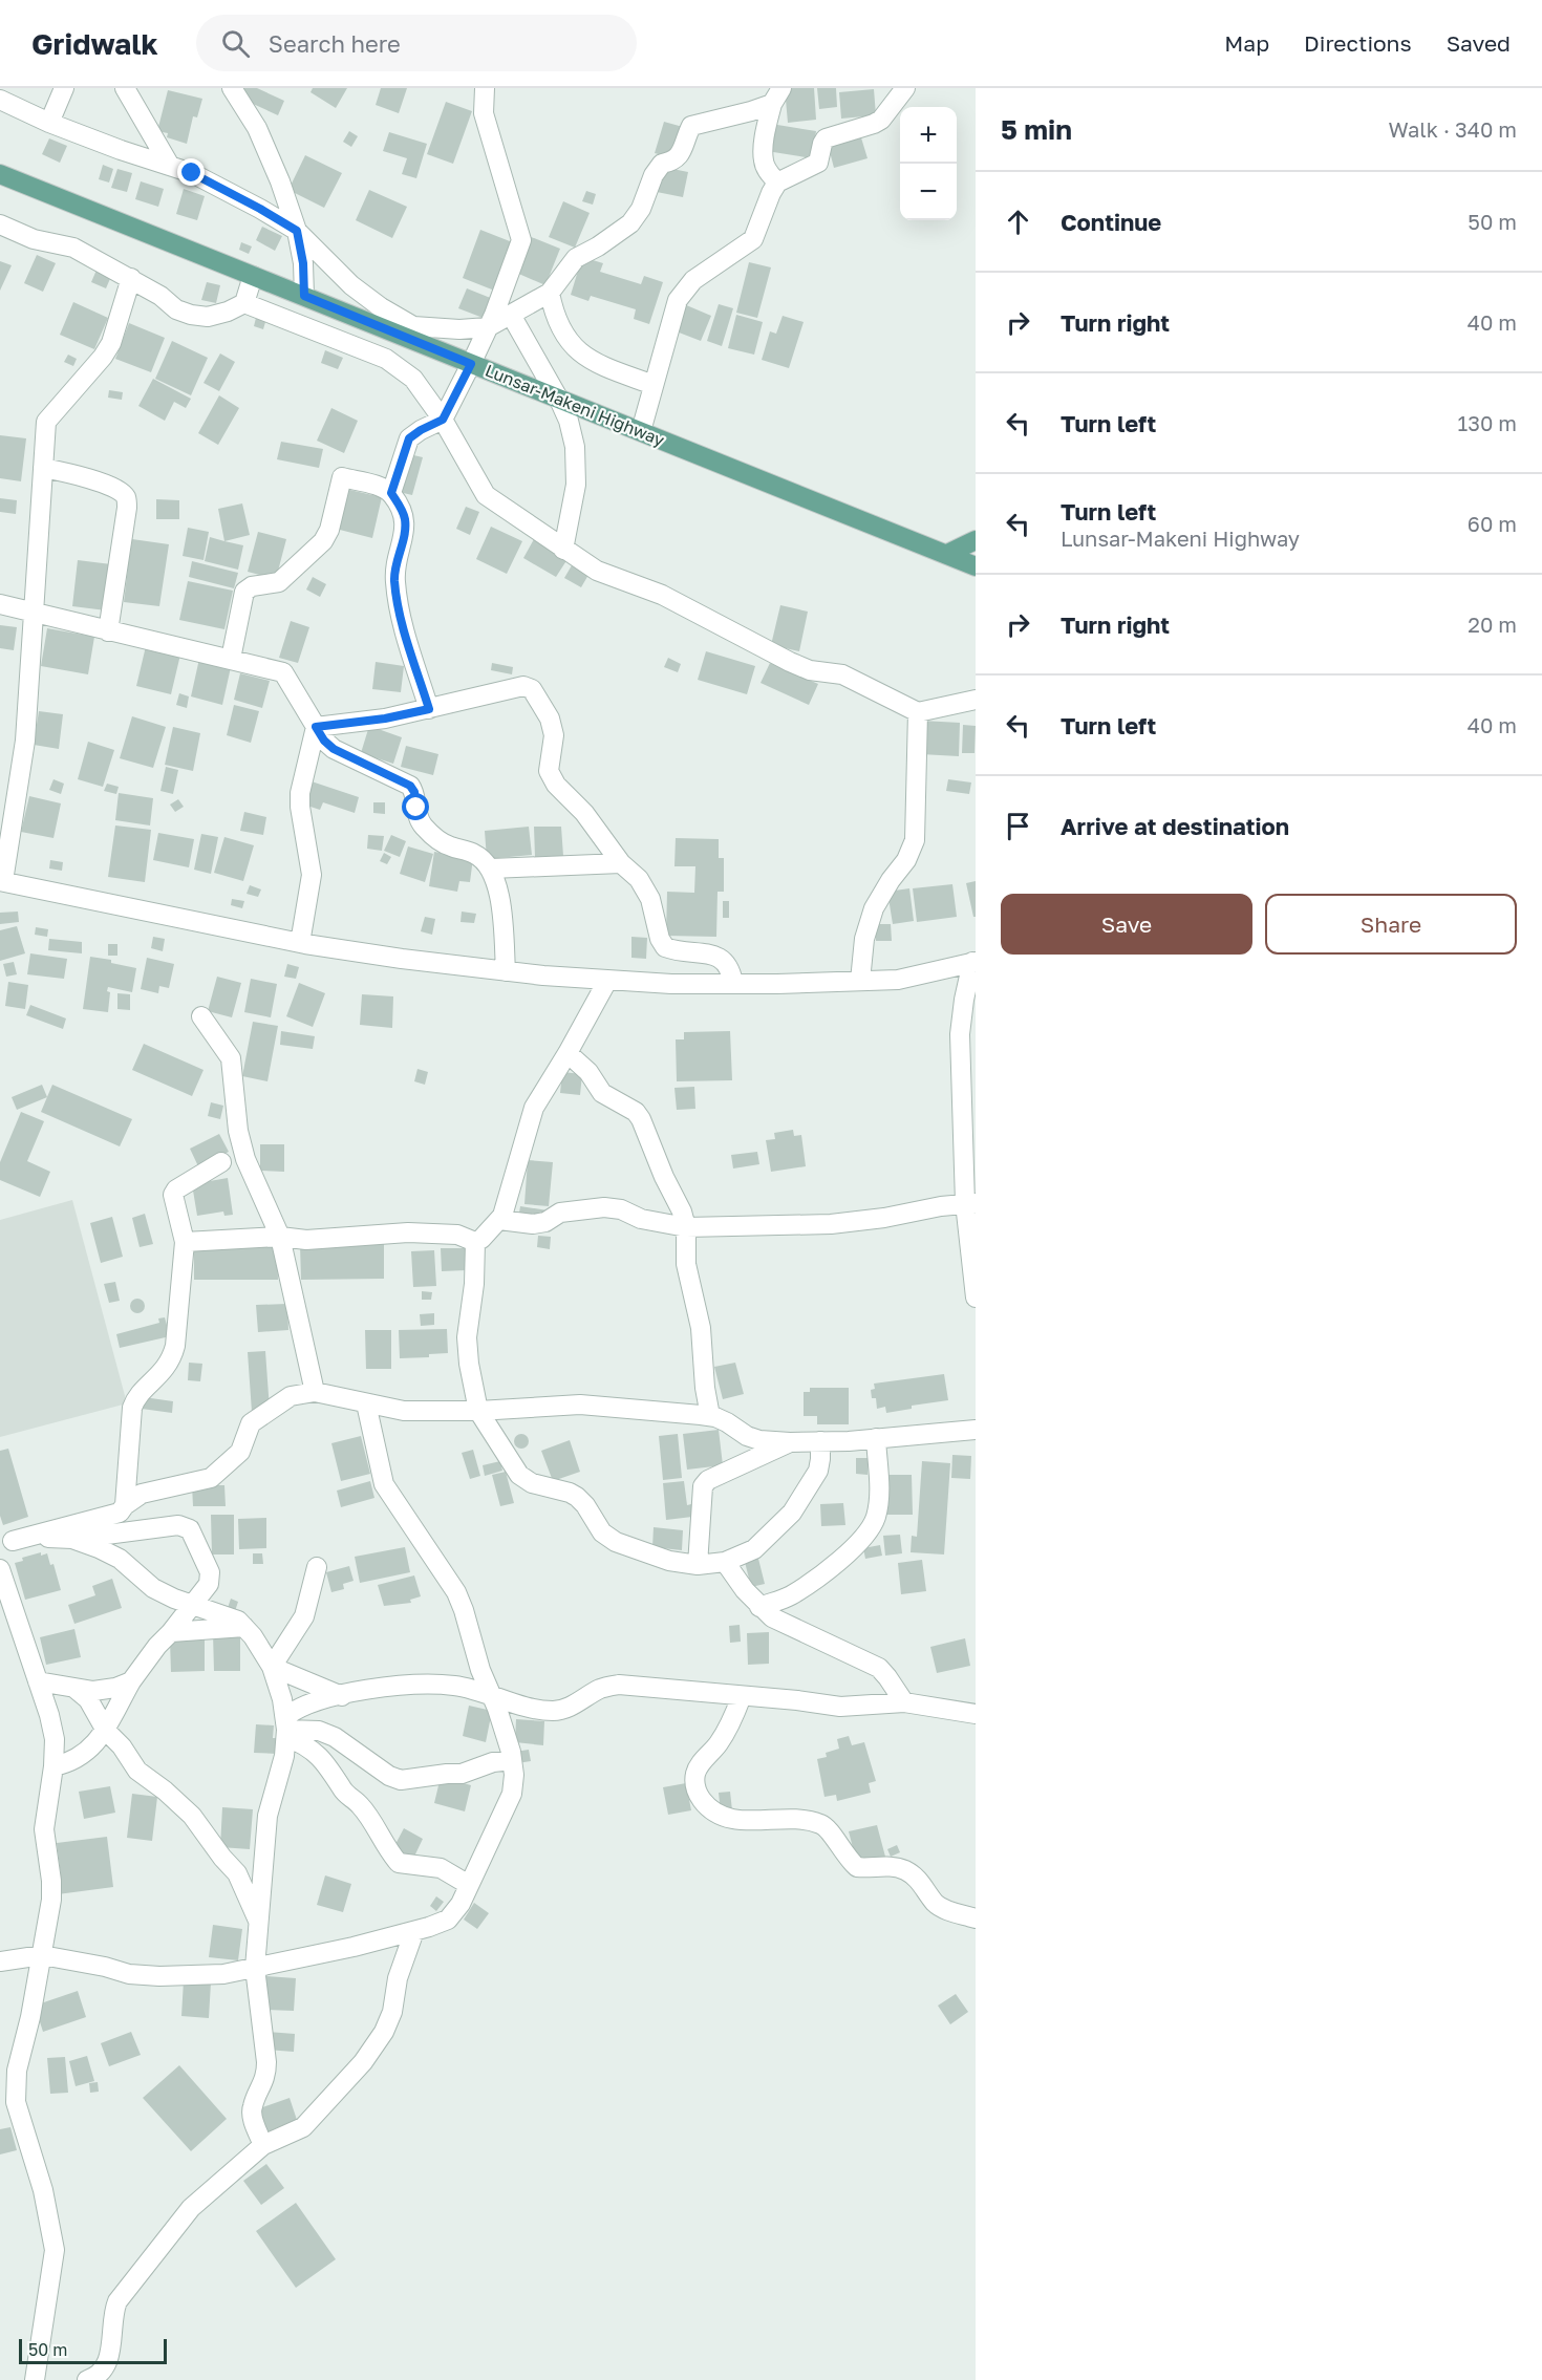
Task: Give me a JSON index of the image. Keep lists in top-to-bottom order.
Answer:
{
  "streets": {
    "main road": ["Lunsar-Makeni Highway"]
  },
  "scale_bar": "50 m",
  "page": {
    "header": "Gridwalk",
    "search": "Search here",
    "nav": ["Map", "Directions", "Saved"],
    "heading": ["5 min", "Walk · 340 m"],
    "map_buttons": ["+", "−"],
    "list": [
      ["Continue", "50 m"],
      ["Turn right", "40 m"],
      ["Turn left", "130 m"],
      ["Turn left", "Lunsar-Makeni Highway", "60 m"],
      ["Turn right", "20 m"],
      ["Turn left", "40 m"],
      "Arrive at destination"
    ],
    "buttons": ["Save", "Share"],
    "scale": "50 m"
  }
}
